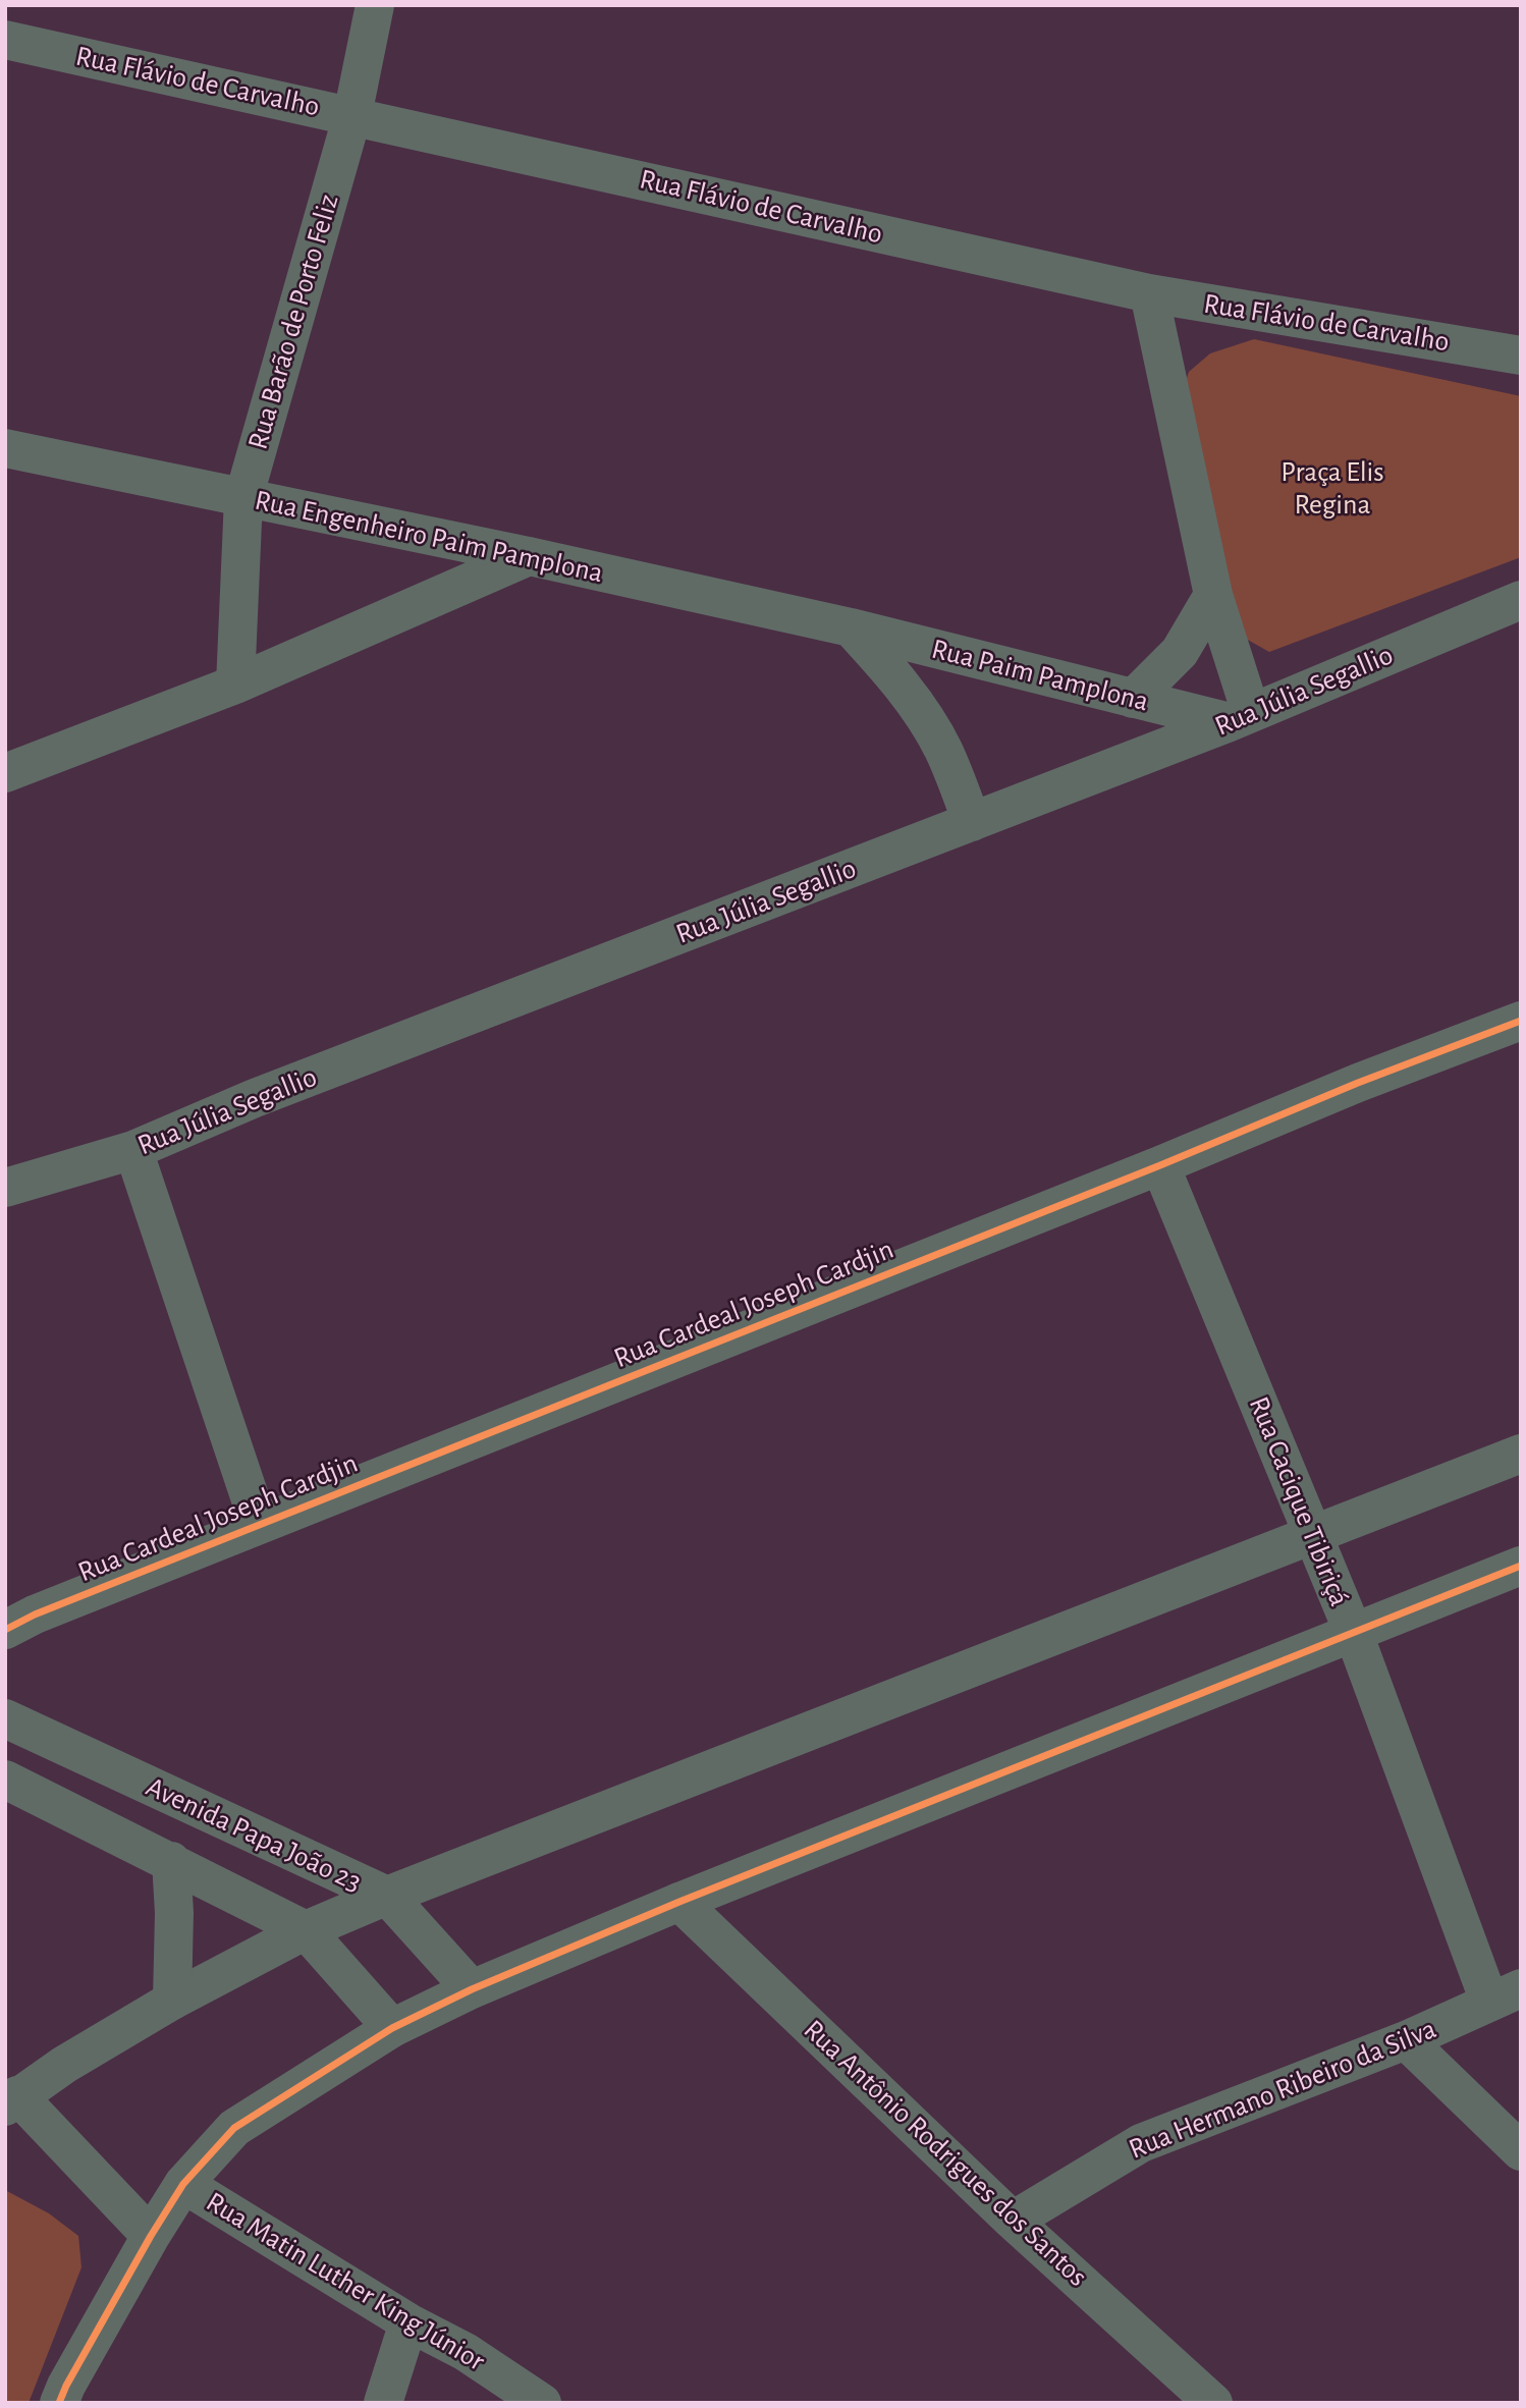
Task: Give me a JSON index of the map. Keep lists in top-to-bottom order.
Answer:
{
  "streets": {
    "street": [
      "Rua Flávio de Carvalho",
      "Rua Barão de Porto Feliz",
      "Rua Engenheiro Paim Pamplona",
      "Rua Paim Pamplona",
      "Rua Júlia Segallio",
      "Rua Cardeal Joseph Cardjin",
      "Rua Cacique Tibiriçá",
      "Avenida Papa João 23",
      "Rua Hermano Ribeiro da Silva",
      "Rua Antônio Rodrigues dos Santos",
      "Rua Matin Luther King Júnior"
    ]
  },
  "crossings": [
    ["Rua Flávio de Carvalho", "Rua Barão de Porto Feliz"],
    ["Rua Barão de Porto Feliz", "Rua Engenheiro Paim Pamplona"],
    ["Rua Engenheiro Paim Pamplona", "Rua Paim Pamplona"],
    ["Rua Paim Pamplona", "Rua Júlia Segallio"],
    ["Rua Cardeal Joseph Cardjin", "Rua Cacique Tibiriçá"],
    ["Rua Cacique Tibiriçá", "Rua Hermano Ribeiro da Silva"],
    ["Rua Hermano Ribeiro da Silva", "Rua Antônio Rodrigues dos Santos"]
  ],
  "parks": ["Praça Elis Regina"]
}
